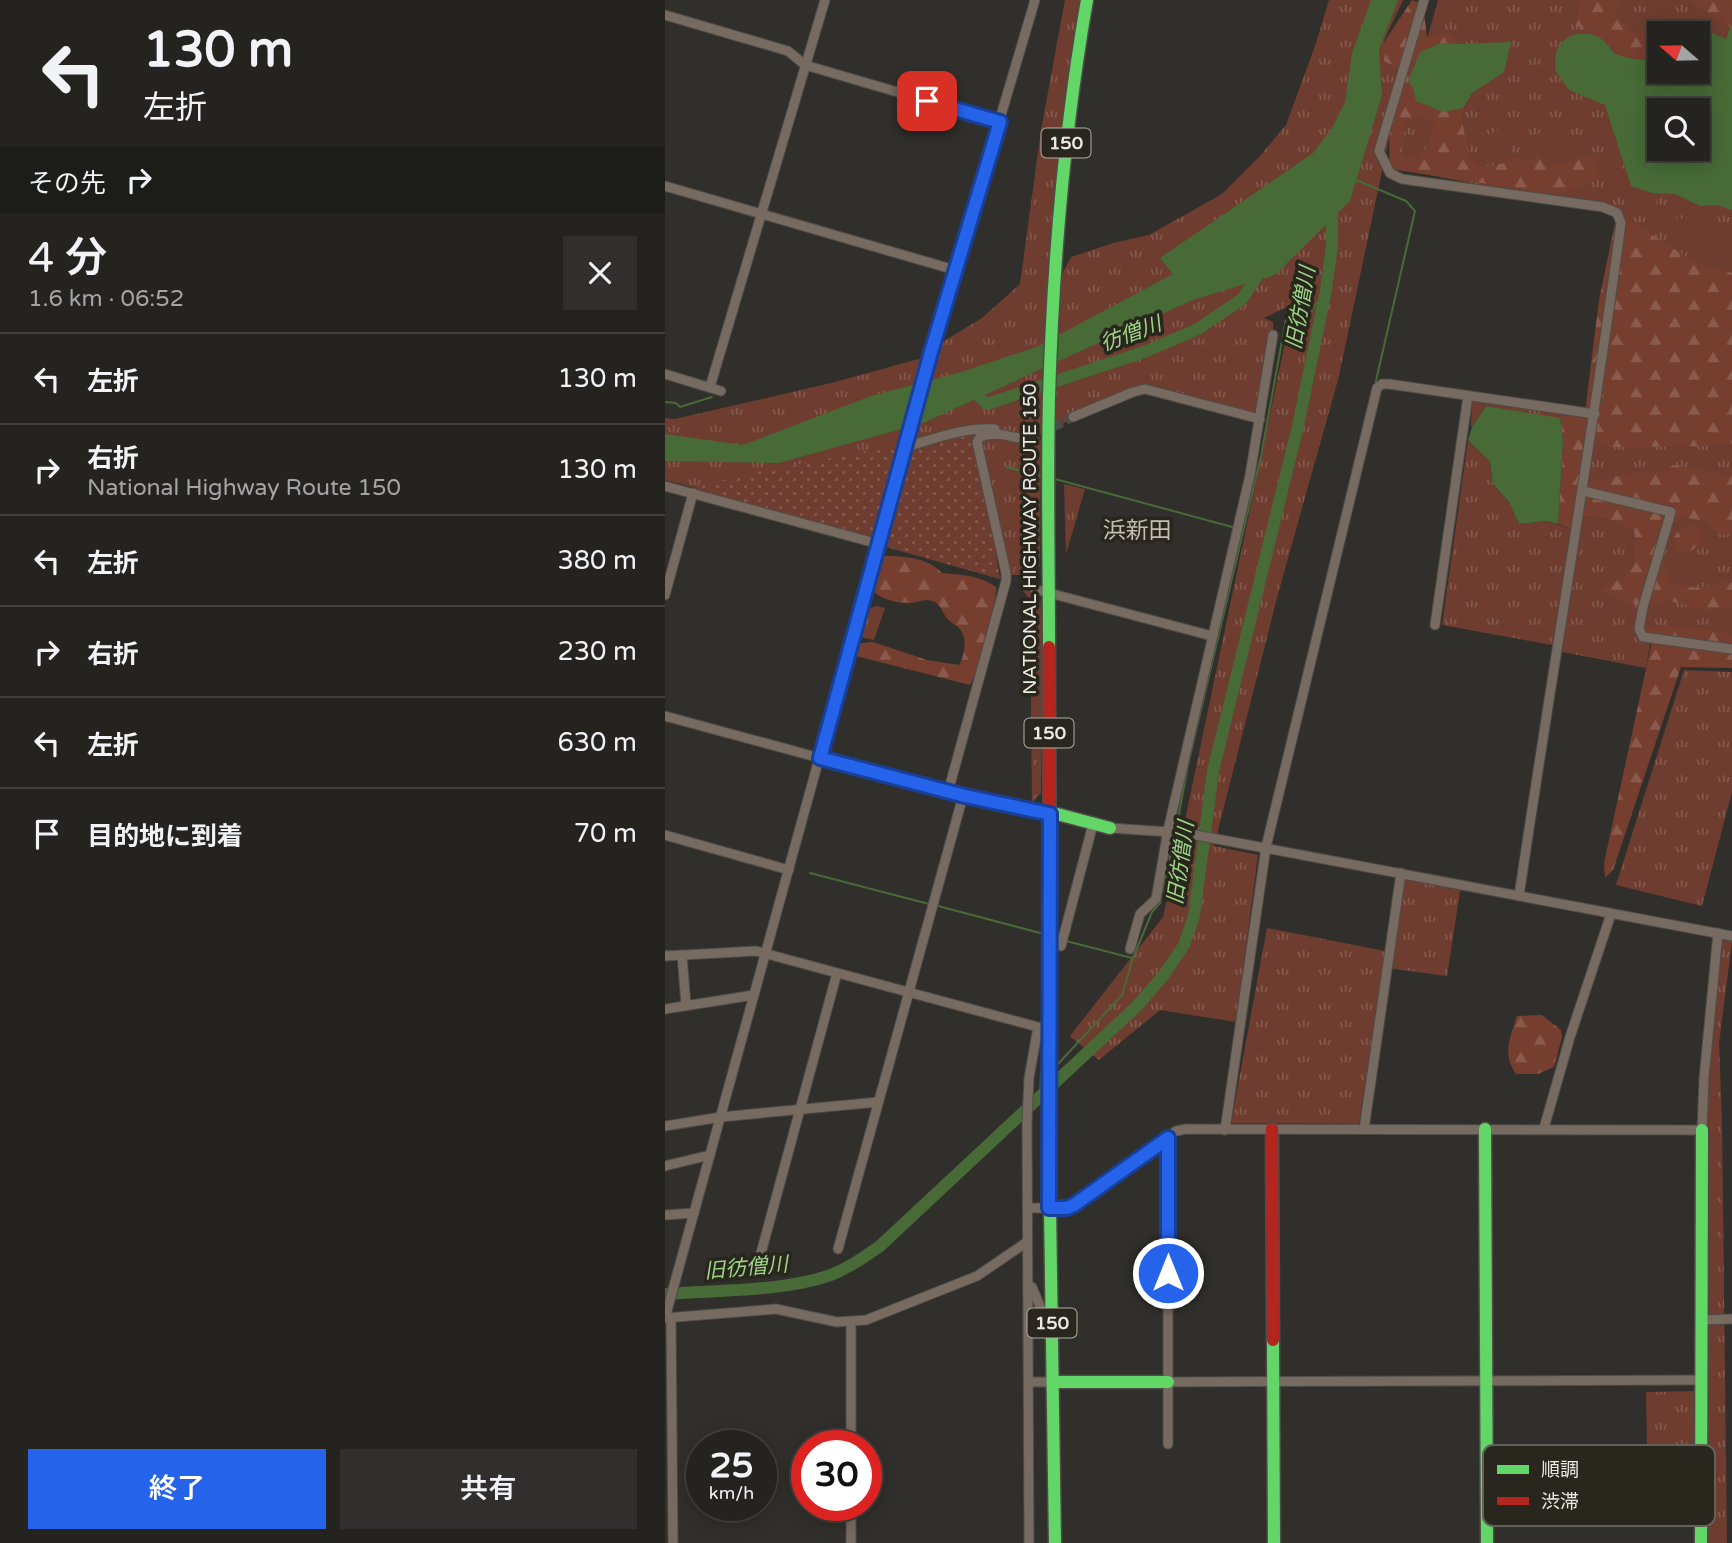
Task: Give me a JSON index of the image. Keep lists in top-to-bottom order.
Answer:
{
  "streets": {
    "main road": ["150", "NATIONAL HIGHWAY ROUTE 150"]
  },
  "districts": ["浜新田"],
  "water": ["旧彷僧川", "彷僧川"],
  "legend": ["順調", "渋滞"],
  "north": "left",
  "page": {
    "turn": ["130 m", "左折"],
    "then": "その先",
    "heading": ["4 分", "1.6 km · 06:52"],
    "list": [
      {
        "name": "左折",
        "value": "130 m"
      },
      {
        "name": "右折",
        "note": "National Highway Route 150",
        "value": "130 m"
      },
      {
        "name": "左折",
        "value": "380 m"
      },
      {
        "name": "右折",
        "value": "230 m"
      },
      {
        "name": "左折",
        "value": "630 m"
      },
      {
        "name": "目的地に到着",
        "value": "70 m"
      }
    ],
    "speed": "25 km/h",
    "limit": "30",
    "buttons": ["終了", "共有"]
  }
}
